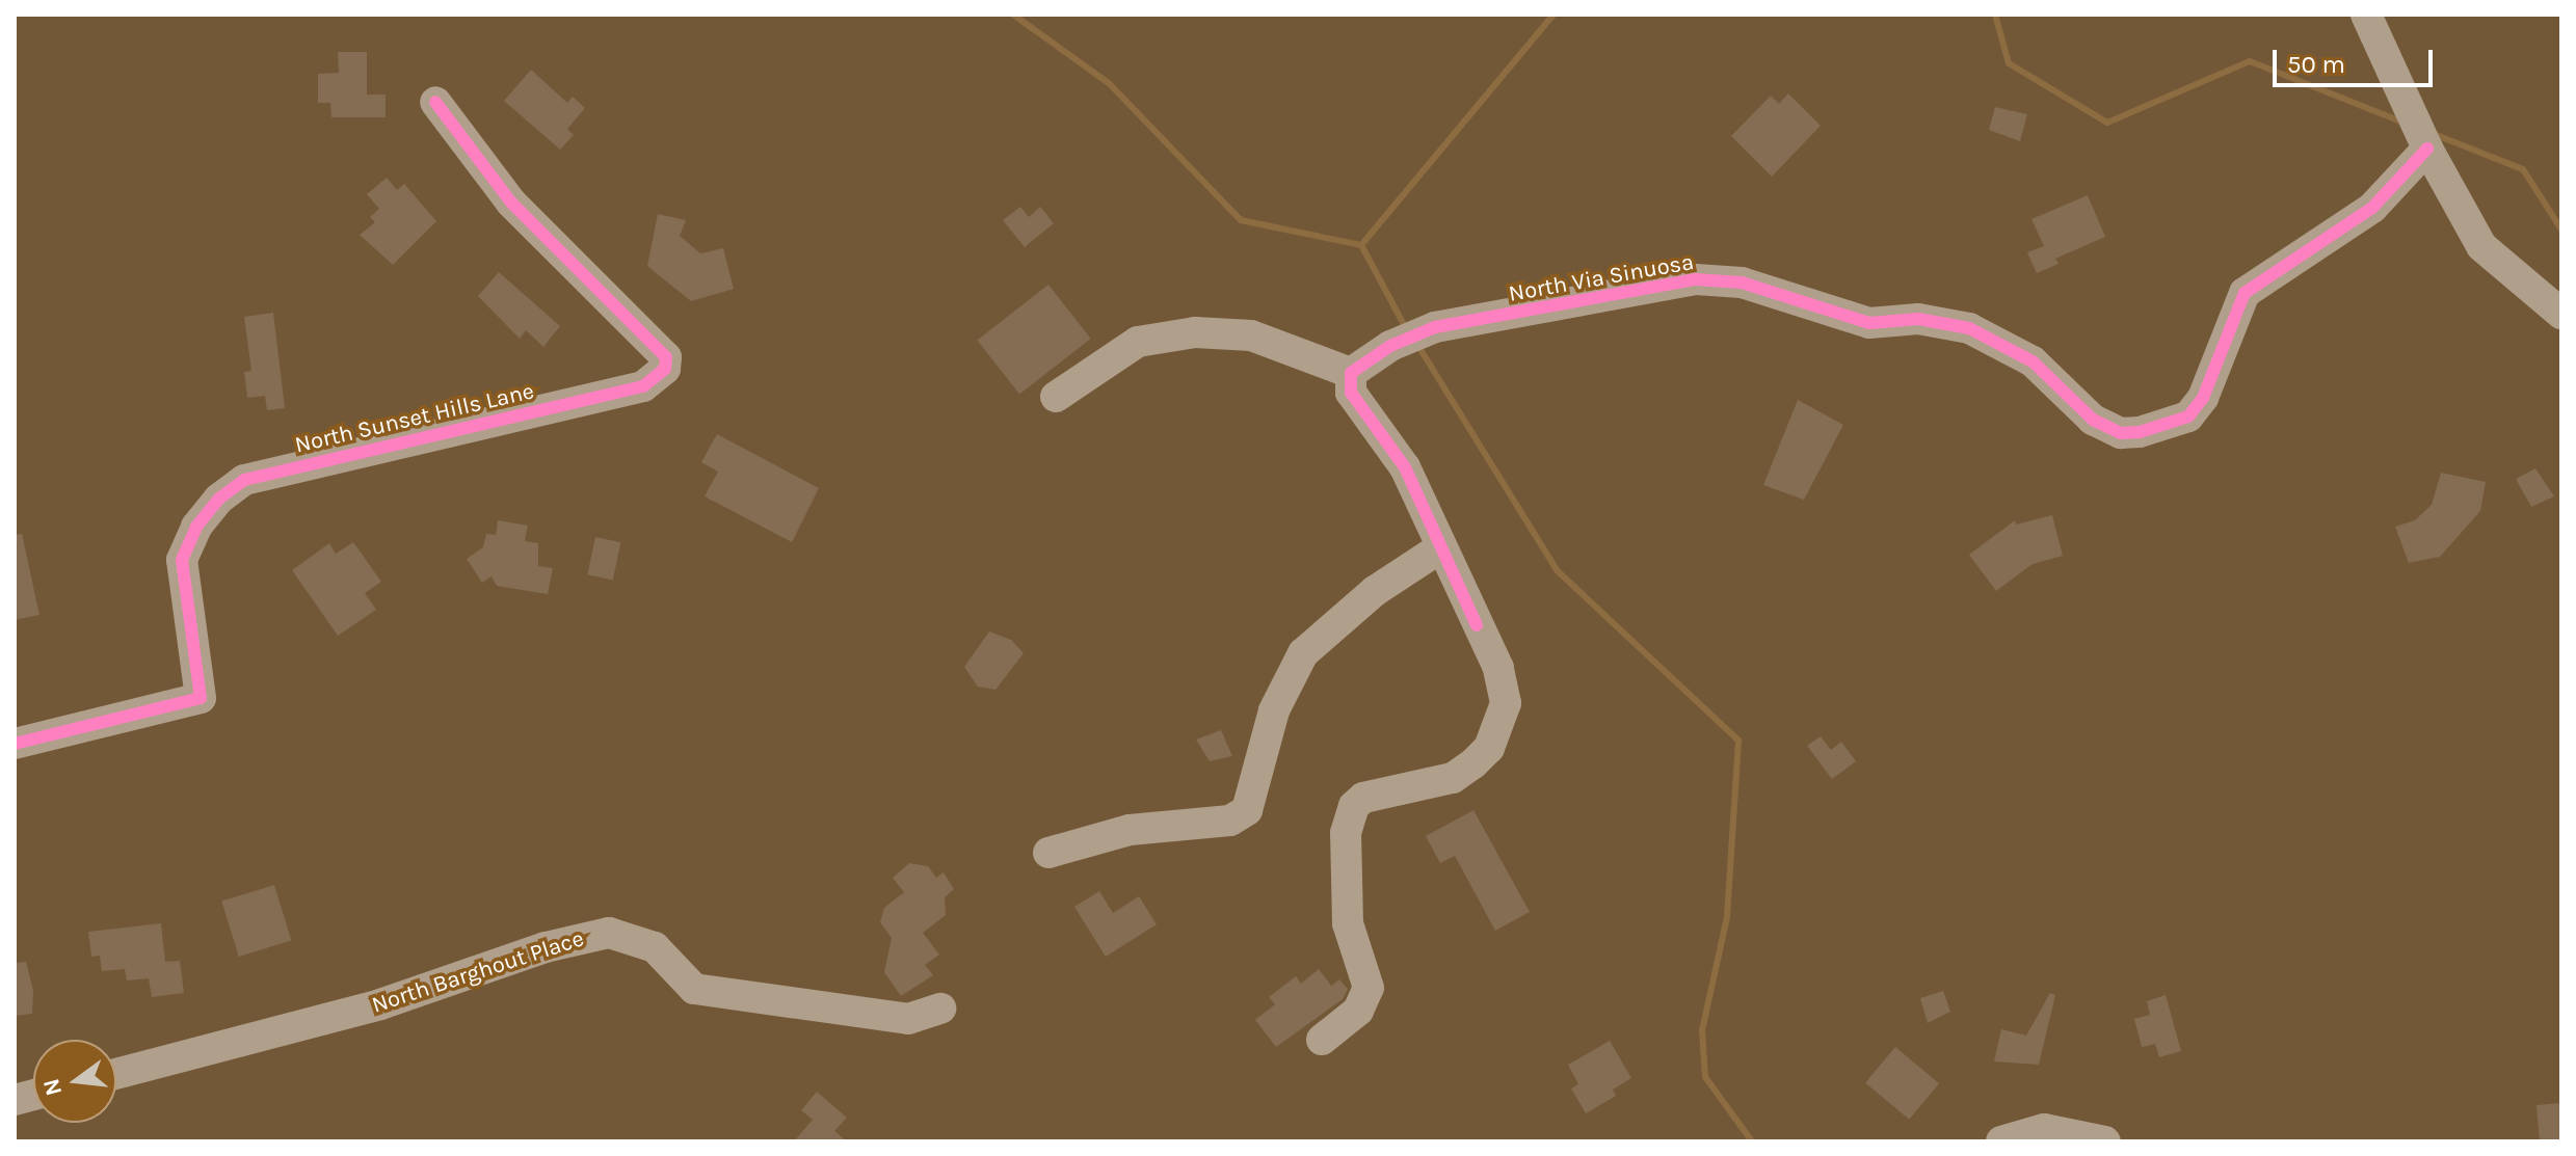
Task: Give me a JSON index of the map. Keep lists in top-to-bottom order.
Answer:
{
  "streets": {
    "street": ["North Via Sinuosa", "North Sunset Hills Lane", "North Barghout Place"]
  },
  "scale_bar": "50 m",
  "north": "left"
}
